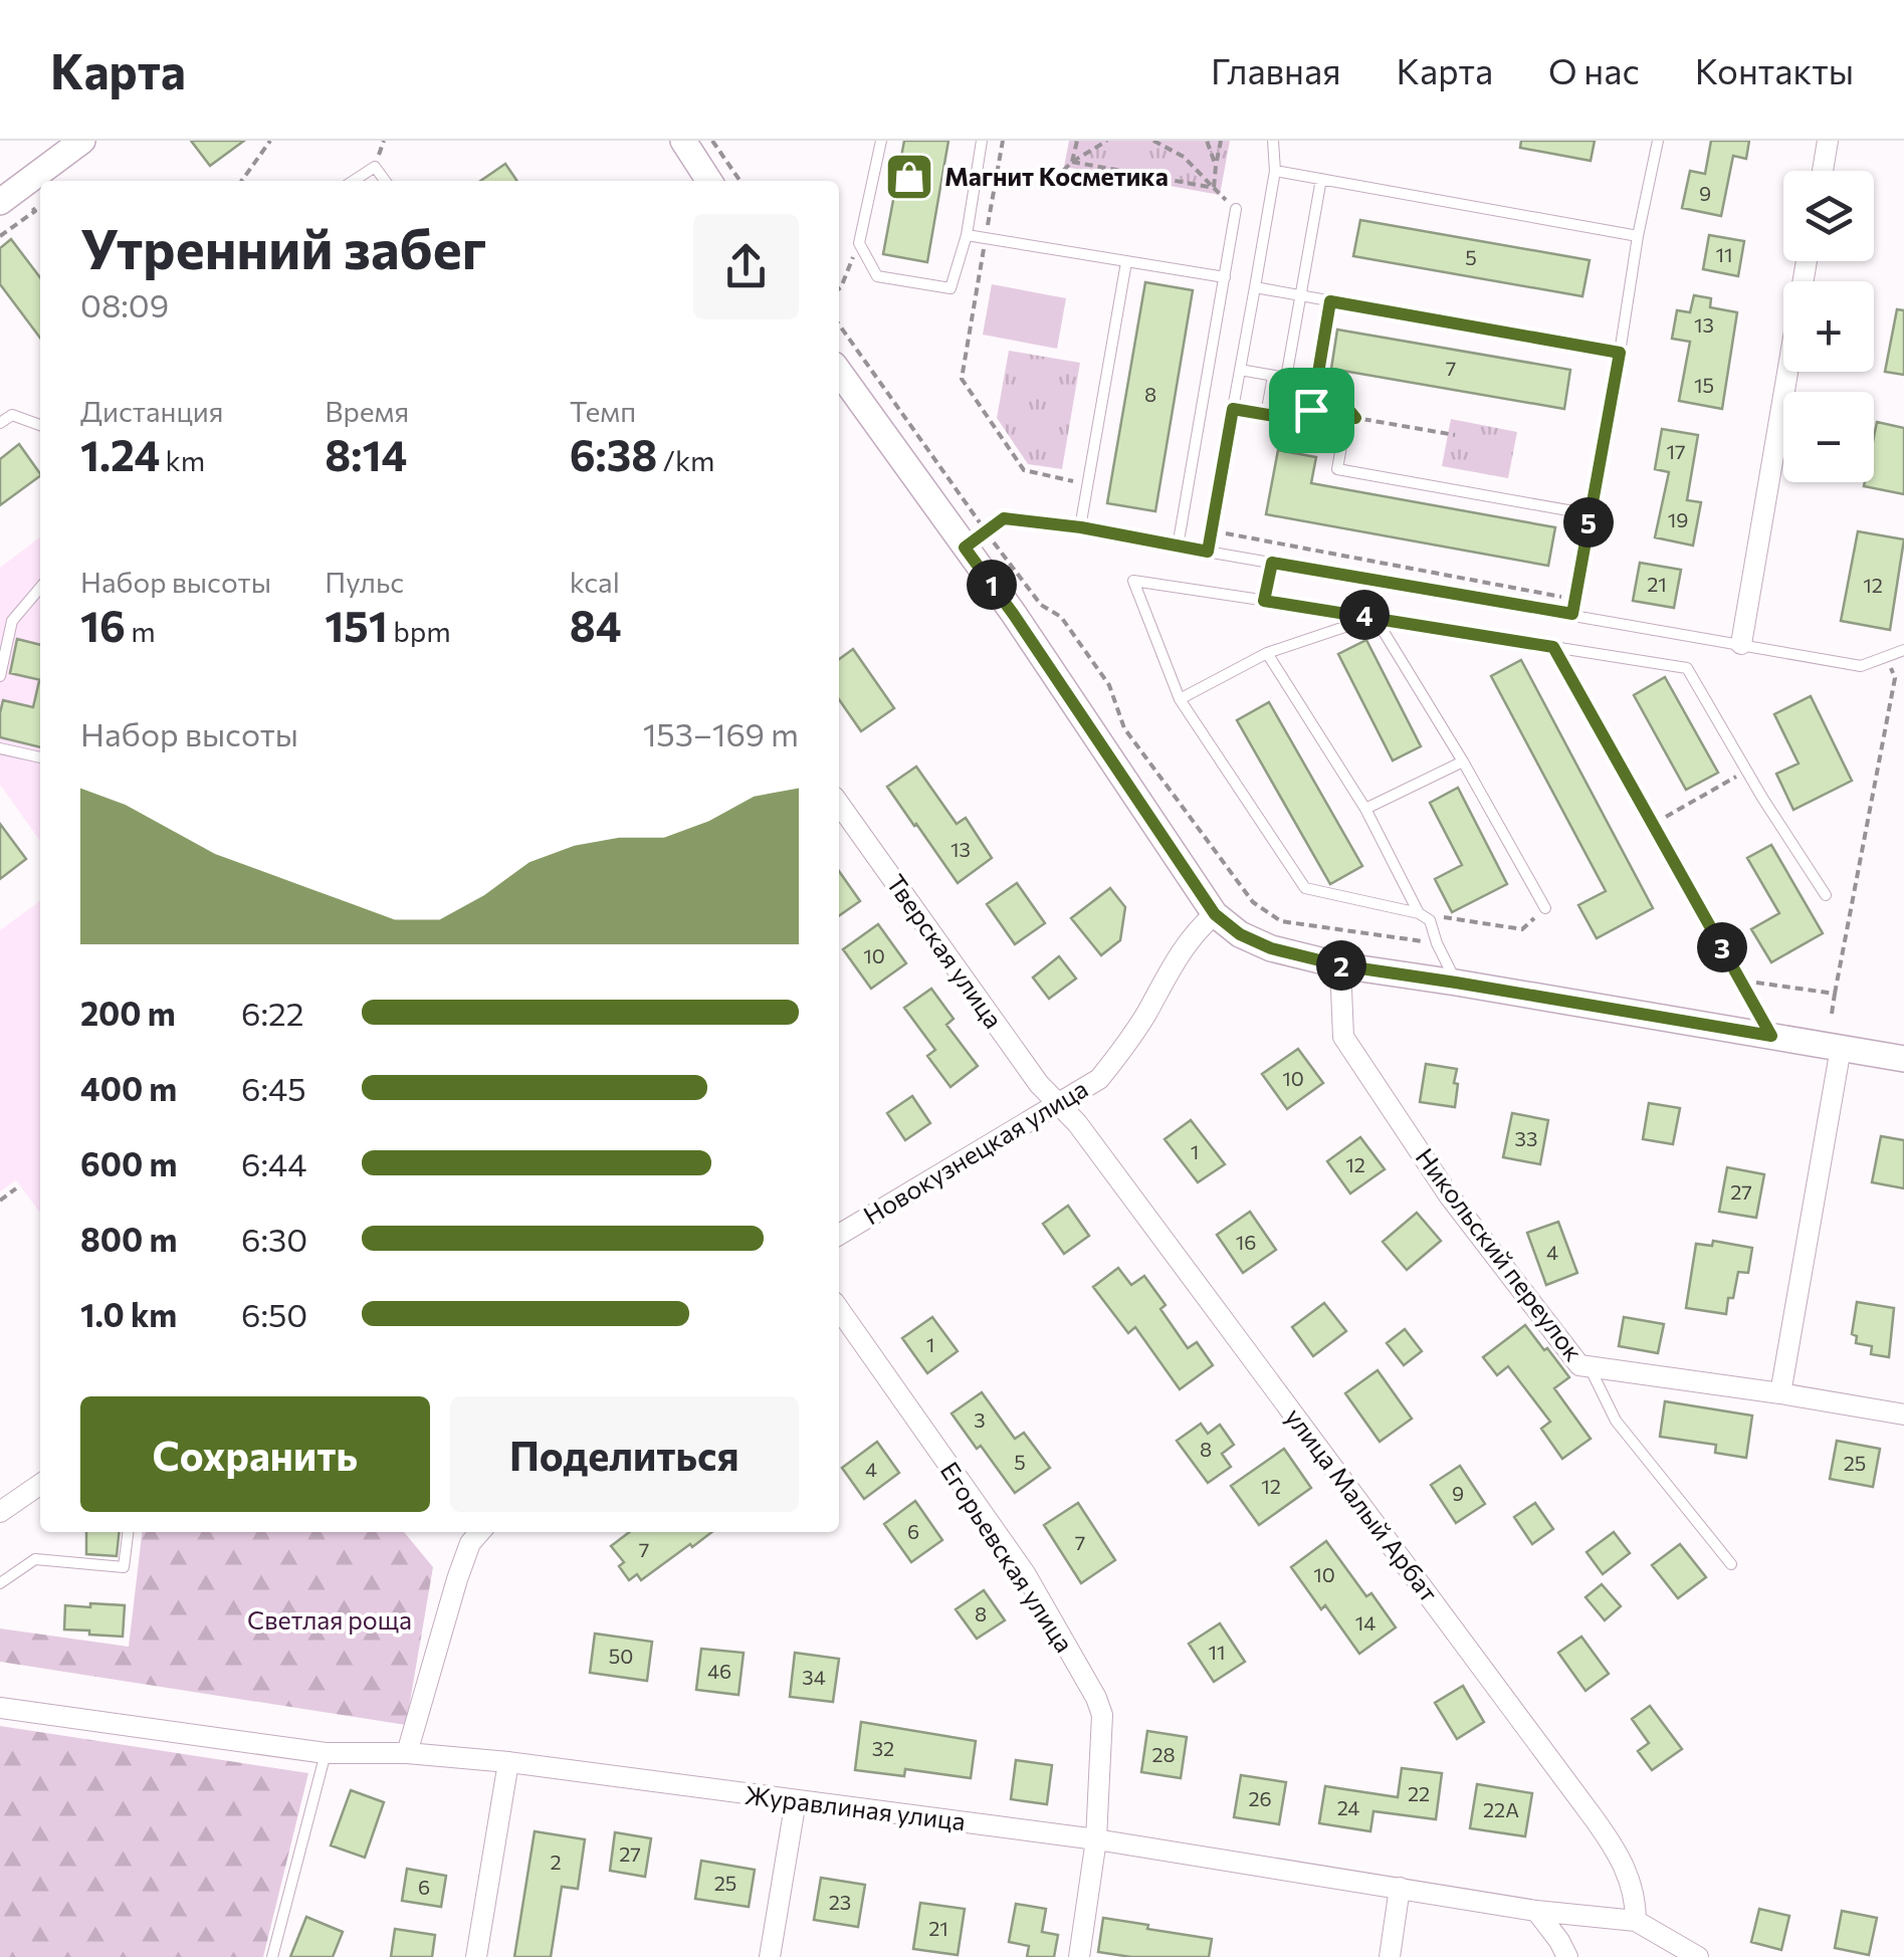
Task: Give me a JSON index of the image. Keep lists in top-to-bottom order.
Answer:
{
  "streets": {
    "street": [
      "Тверская улица",
      "Новокузнецкая улица",
      "Никольский переулок",
      "улица Малый Арбат",
      "Егорьевская улица",
      "Журавлиная улица"
    ]
  },
  "crossings": [
    ["Тверская улица", "Новокузнецкая улица"],
    ["Тверская улица", "улица Малый Арбат"],
    ["Новокузнецкая улица", "улица Малый Арбат"],
    ["улица Малый Арбат", "Журавлиная улица"],
    ["Егорьевская улица", "Журавлиная улица"]
  ],
  "parks": ["Светлая роща"],
  "places": {
    "shop": ["Магнит Косметика"]
  },
  "house_numbers": [
    "9",
    "11",
    "5",
    "13",
    "7",
    "15",
    "8",
    "17",
    "19",
    "21",
    "12",
    "13",
    "10",
    "10",
    "33",
    "1",
    "12",
    "27",
    "16",
    "4",
    "1",
    "3",
    "8",
    "5",
    "25",
    "4",
    "12",
    "9",
    "6",
    "7",
    "7",
    "10",
    "8",
    "14",
    "11",
    "50",
    "46",
    "34",
    "32",
    "28",
    "22",
    "26",
    "24",
    "22А",
    "27",
    "2",
    "25",
    "6",
    "23",
    "21"
  ],
  "page": {
    "header": "Карта",
    "nav": [
      "Главная",
      "Карта",
      "О нас",
      "Контакты"
    ],
    "map_buttons": ["+", "−"],
    "heading": ["Утренний забег", "08:09"],
    "stats": [
      ["Дистанция", "1.24 km"],
      ["Время", "8:14"],
      ["Темп", "6:38 /km"],
      ["Набор высоты", "16 m"],
      ["Пульс", "151 bpm"],
      ["kcal", "84"]
    ],
    "pins": [
      "5",
      "1",
      "4",
      "3",
      "2"
    ],
    "chart": ["Набор высоты", "153–169 m"],
    "list": [
      {
        "name": "200 m",
        "note": "6:22"
      },
      {
        "name": "400 m",
        "note": "6:45"
      },
      {
        "name": "600 m",
        "note": "6:44"
      },
      {
        "name": "800 m",
        "note": "6:30"
      },
      {
        "name": "1.0 km",
        "note": "6:50"
      }
    ],
    "buttons": ["Сохранить", "Поделиться"]
  }
}
